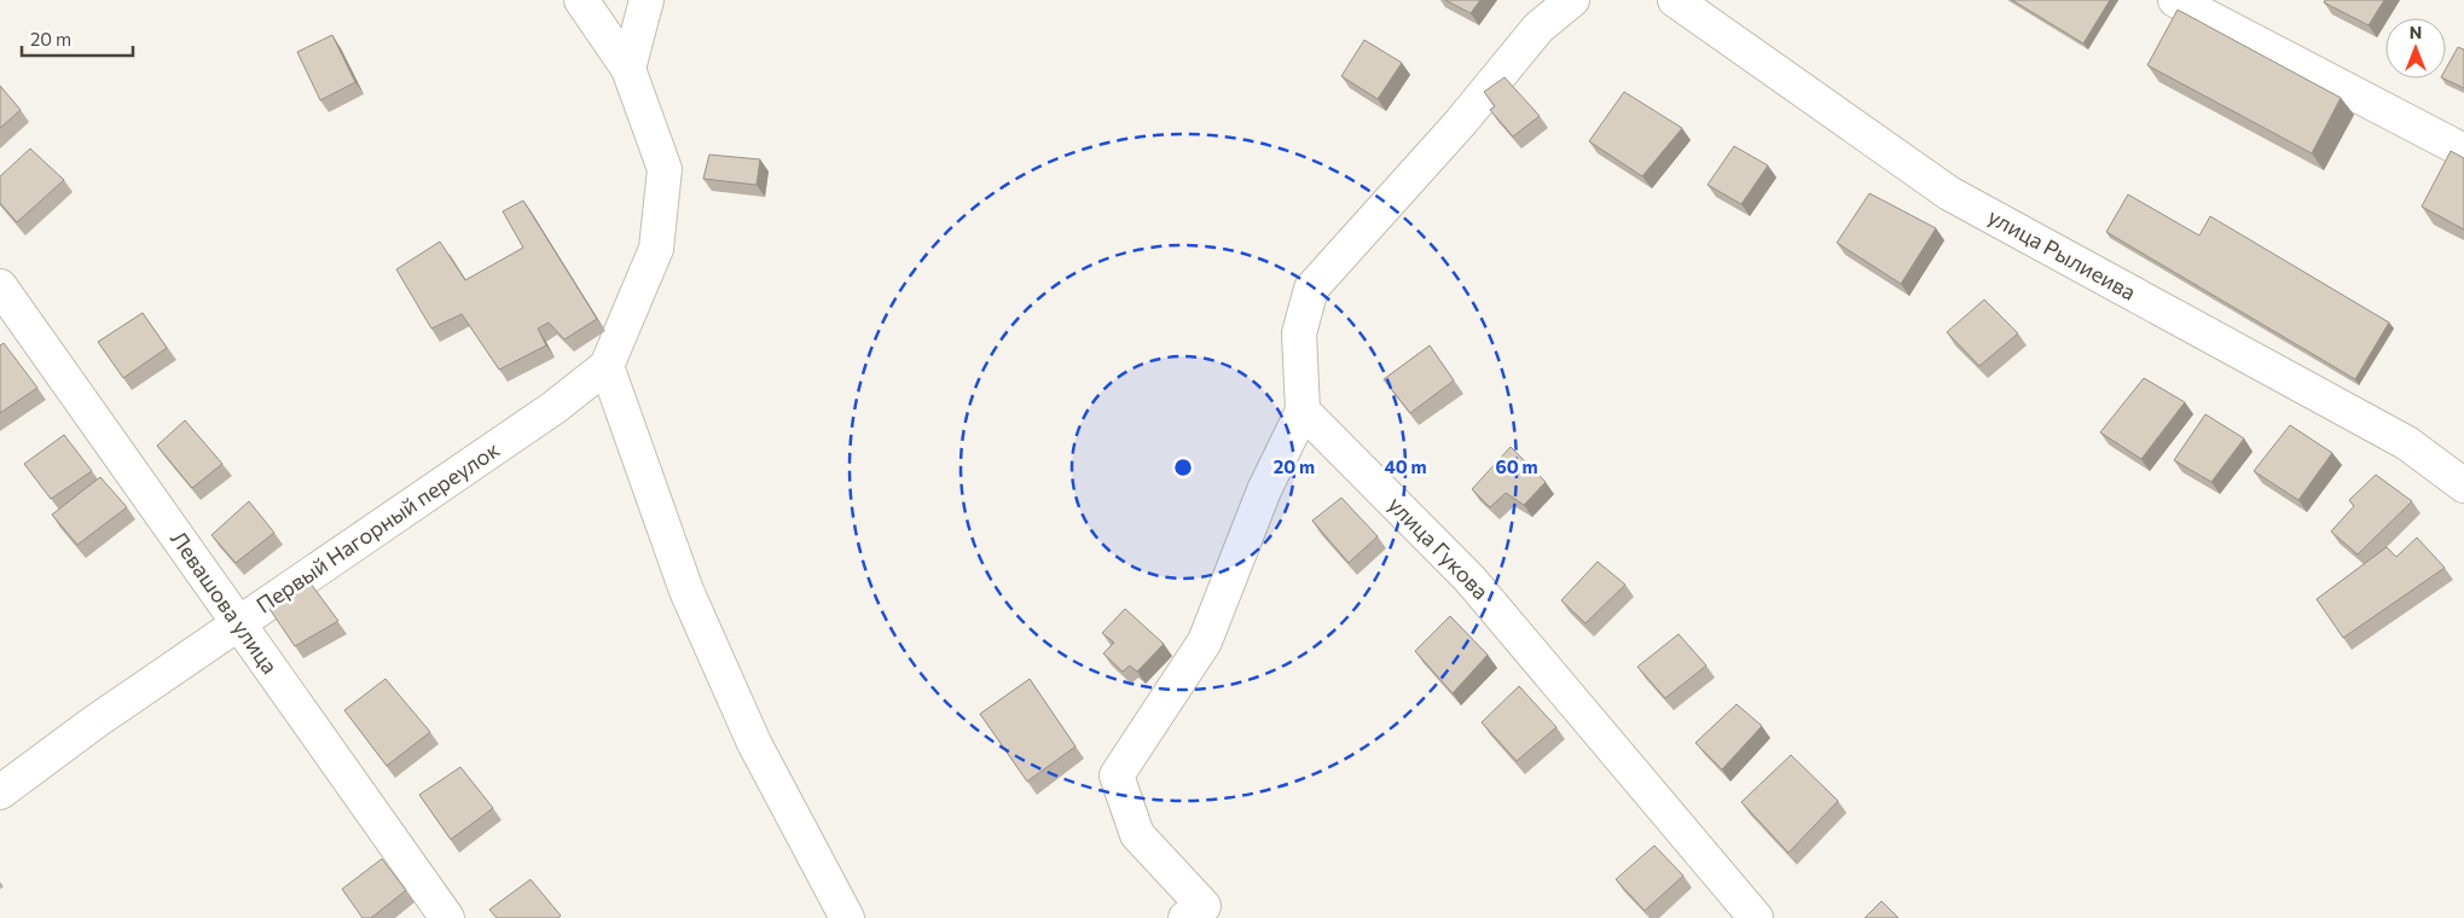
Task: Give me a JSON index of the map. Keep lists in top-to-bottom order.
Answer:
{
  "streets": {
    "street": [
      "улица Рылиеива",
      "Первый Нагорный переулок",
      "улица Гукова",
      "Левашова улица"
    ]
  },
  "crossings": [
    ["Первый Нагорный переулок", "Левашова улица"]
  ],
  "scale_bar": "20 m",
  "north": "top",
  "rings": ["20 m", "40 m", "60 m"]
}
